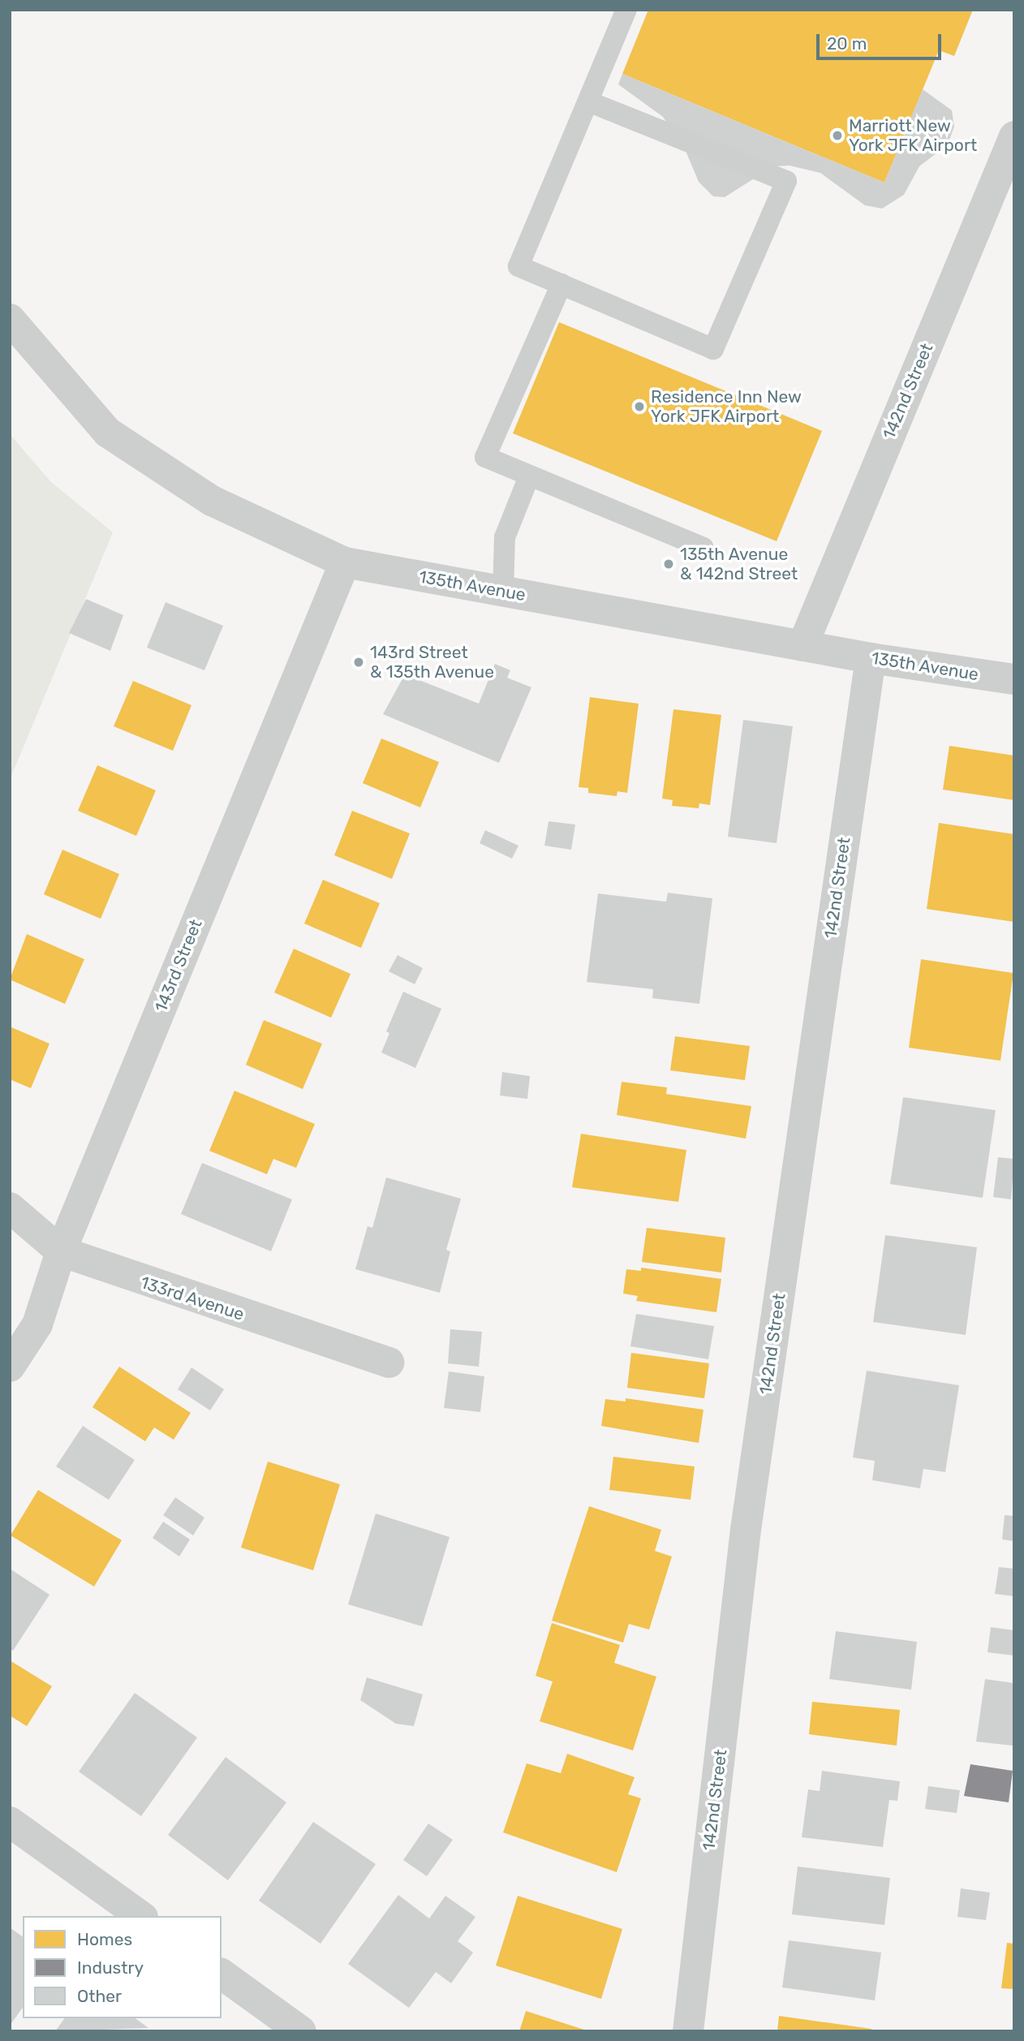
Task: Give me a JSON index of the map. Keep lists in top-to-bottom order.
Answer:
{
  "streets": {
    "street": [
      "142nd Street",
      "135th Avenue",
      "143rd Street",
      "133rd Avenue"
    ]
  },
  "crossings": [
    ["142nd Street", "135th Avenue"],
    ["135th Avenue", "143rd Street"],
    ["143rd Street", "133rd Avenue"]
  ],
  "places": [
    "Marriott New York JFK Airport",
    "Residence Inn New York JFK Airport",
    "135th Avenue & 142nd Street",
    "143rd Street & 135th Avenue"
  ],
  "legend": ["Homes", "Industry", "Other"],
  "scale_bar": "20 m"
}
